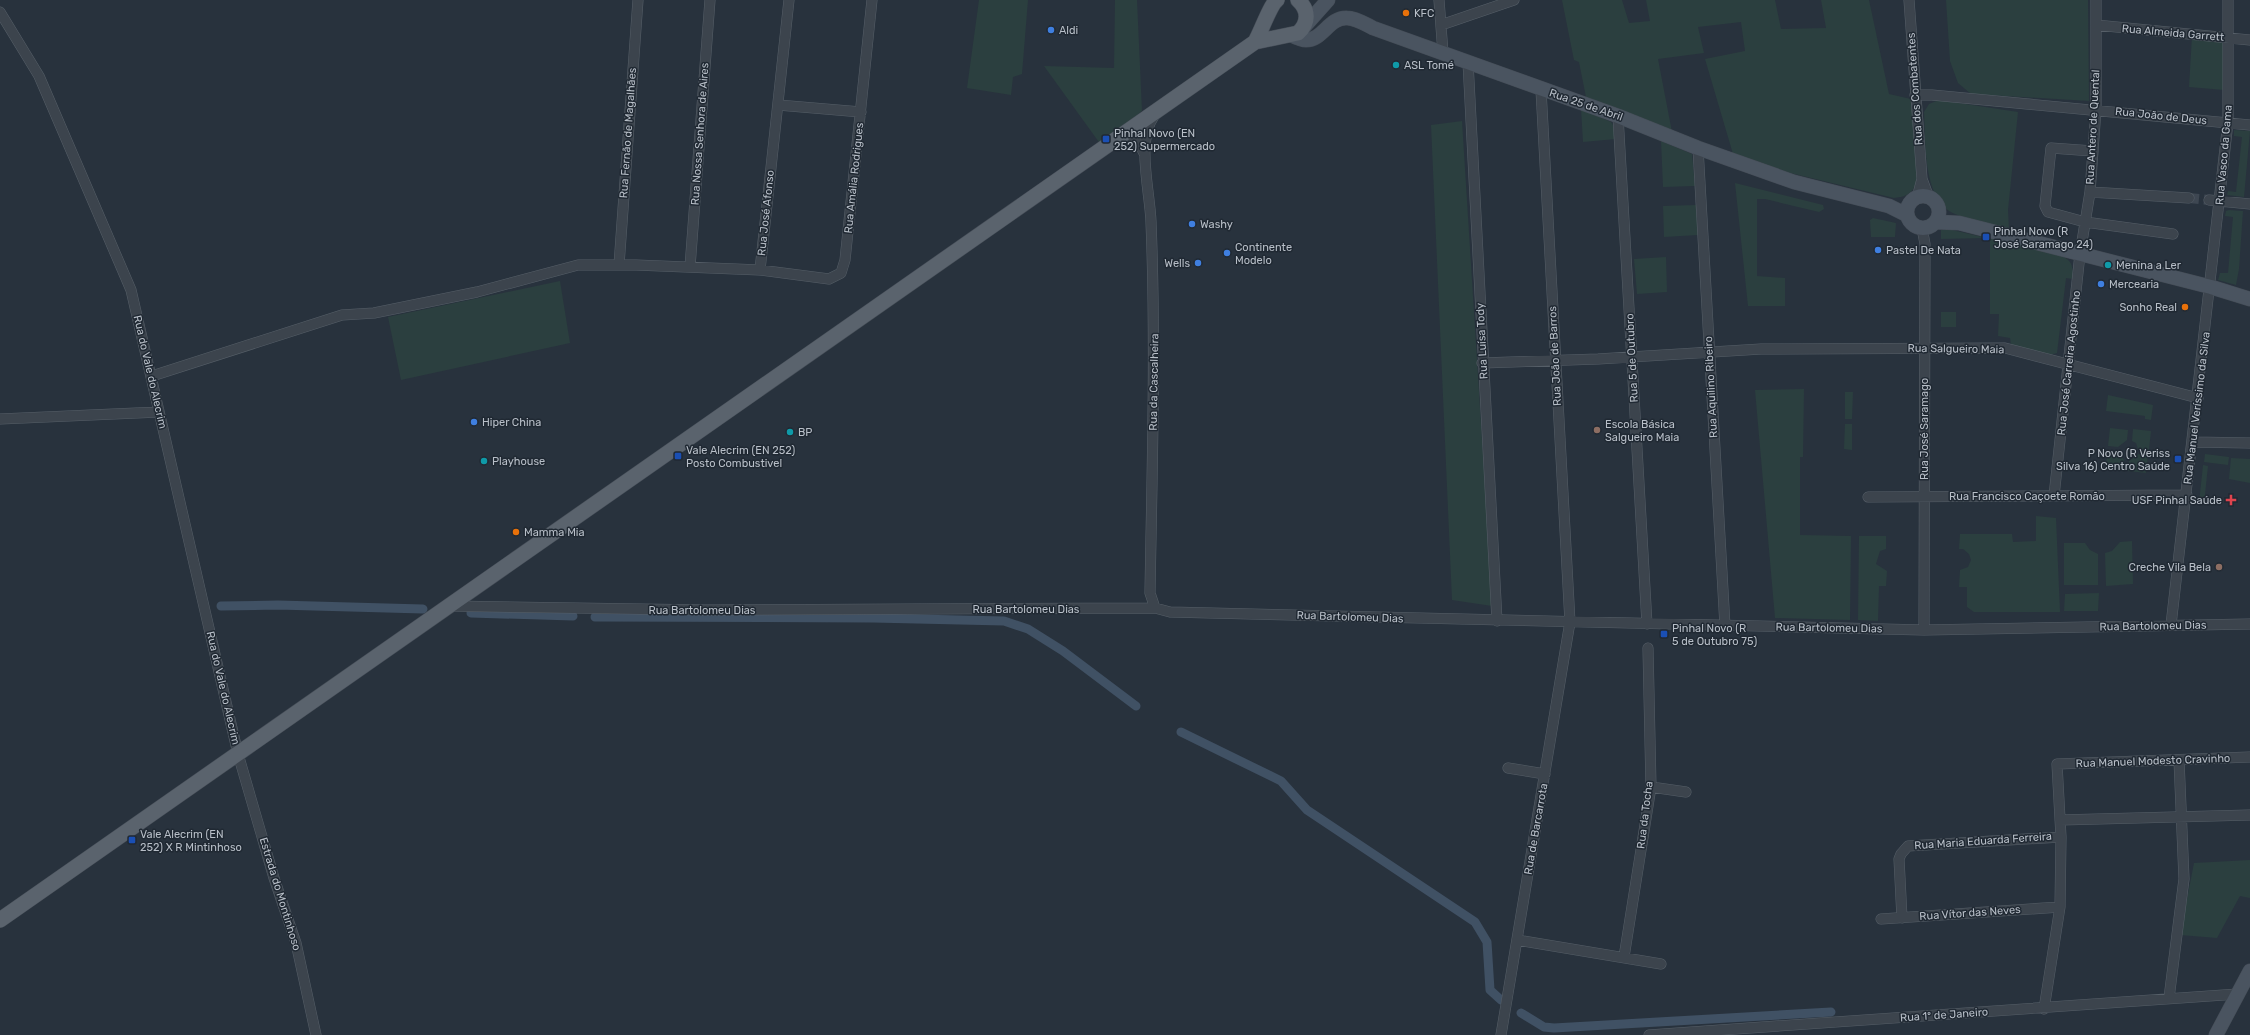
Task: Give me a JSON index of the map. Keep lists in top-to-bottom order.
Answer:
{
  "streets": {
    "street": [
      "Rua Almeida Garrett",
      "Rua dos Combatentes",
      "Rua 25 de Abril",
      "Rua João de Deus",
      "Rua Antero de Quental",
      "Rua Fernão de Magalhães",
      "Rua Nossa Senhora de Aires",
      "Rua Vasco da Gama",
      "Rua Amália Rodrigues",
      "Rua José Afonso",
      "Rua Luísa Tody",
      "Rua Salgueiro Maia",
      "Rua João de Barros",
      "Rua 5 de Outubro",
      "Rua José Carreira Agostinho",
      "Rua do Vale do Alecrim",
      "Rua da Cascalheira",
      "Rua Aquilino Ribeiro",
      "Rua Manuel Veríssimo da Silva",
      "Rua José Saramago",
      "Rua Francisco Caçoete Romão",
      "Rua Bartolomeu Dias",
      "Rua Manuel Modesto Cravinho",
      "Rua da Tocha",
      "Rua de Barcarrota",
      "Rua Maria Eduarda Ferreira",
      "Estrada do Montinhoso",
      "Rua Vítor das Neves",
      "Rua 1º de Janeiro"
    ]
  },
  "crossings": [
    ["Rua Almeida Garrett", "Rua Antero de Quental"],
    ["Rua Almeida Garrett", "Rua Vasco da Gama"],
    ["Rua dos Combatentes", "Rua 25 de Abril"],
    ["Rua dos Combatentes", "Rua João de Deus"],
    ["Rua dos Combatentes", "Rua José Saramago"],
    ["Rua 25 de Abril", "Rua Luísa Tody"],
    ["Rua 25 de Abril", "Rua João de Barros"],
    ["Rua 25 de Abril", "Rua 5 de Outubro"],
    ["Rua 25 de Abril", "Rua Aquilino Ribeiro"],
    ["Rua 25 de Abril", "Rua José Saramago"],
    ["Rua João de Deus", "Rua Antero de Quental"],
    ["Rua João de Deus", "Rua Vasco da Gama"],
    ["Rua Antero de Quental", "Rua José Carreira Agostinho"],
    ["Rua Fernão de Magalhães", "Rua José Afonso"],
    ["Rua Nossa Senhora de Aires", "Rua José Afonso"],
    ["Rua Vasco da Gama", "Rua Manuel Veríssimo da Silva"],
    ["Rua Amália Rodrigues", "Rua José Afonso"],
    ["Rua José Afonso", "Rua do Vale do Alecrim"],
    ["Rua Luísa Tody", "Rua Salgueiro Maia"],
    ["Rua Luísa Tody", "Rua Bartolomeu Dias"],
    ["Rua Salgueiro Maia", "Rua João de Barros"],
    ["Rua Salgueiro Maia", "Rua 5 de Outubro"],
    ["Rua Salgueiro Maia", "Rua José Carreira Agostinho"],
    ["Rua Salgueiro Maia", "Rua Aquilino Ribeiro"],
    ["Rua Salgueiro Maia", "Rua Manuel Veríssimo da Silva"],
    ["Rua Salgueiro Maia", "Rua José Saramago"],
    ["Rua João de Barros", "Rua Bartolomeu Dias"],
    ["Rua João de Barros", "Rua de Barcarrota"],
    ["Rua 5 de Outubro", "Rua Bartolomeu Dias"],
    ["Rua José Carreira Agostinho", "Rua Francisco Caçoete Romão"],
    ["Rua do Vale do Alecrim", "Estrada do Montinhoso"],
    ["Rua da Cascalheira", "Rua Bartolomeu Dias"],
    ["Rua Aquilino Ribeiro", "Rua Bartolomeu Dias"],
    ["Rua Manuel Veríssimo da Silva", "Rua Francisco Caçoete Romão"],
    ["Rua Manuel Veríssimo da Silva", "Rua Bartolomeu Dias"],
    ["Rua José Saramago", "Rua Francisco Caçoete Romão"],
    ["Rua José Saramago", "Rua Bartolomeu Dias"],
    ["Rua Bartolomeu Dias", "Rua de Barcarrota"],
    ["Rua Manuel Modesto Cravinho", "Rua Maria Eduarda Ferreira"],
    ["Rua Maria Eduarda Ferreira", "Rua Vítor das Neves"]
  ],
  "places": {
    "other": [
      "KFC",
      "Aldi",
      "ASL Tomé",
      "Washy",
      "Pastel De Nata",
      "Continente Modelo",
      "Wells",
      "Menina a Ler",
      "Mercearia",
      "Sonho Real",
      "Hiper China",
      "Escola Básica Salgueiro Maia",
      "BP",
      "Playhouse",
      "Mamma Mia",
      "Creche Vila Bela"
    ],
    "transit": [
      "Pinhal Novo (EN 252) Supermercado",
      "Pinhal Novo (R José Saramago 24)",
      "Vale Alecrim (EN 252) Posto Combustivel",
      "P Novo (R Veriss Silva 16) Centro Saúde",
      "Pinhal Novo (R 5 de Outubro 75)",
      "Vale Alecrim (EN 252) X R Mintinhoso"
    ],
    "health": ["USF Pinhal Saúde"]
  }
}
